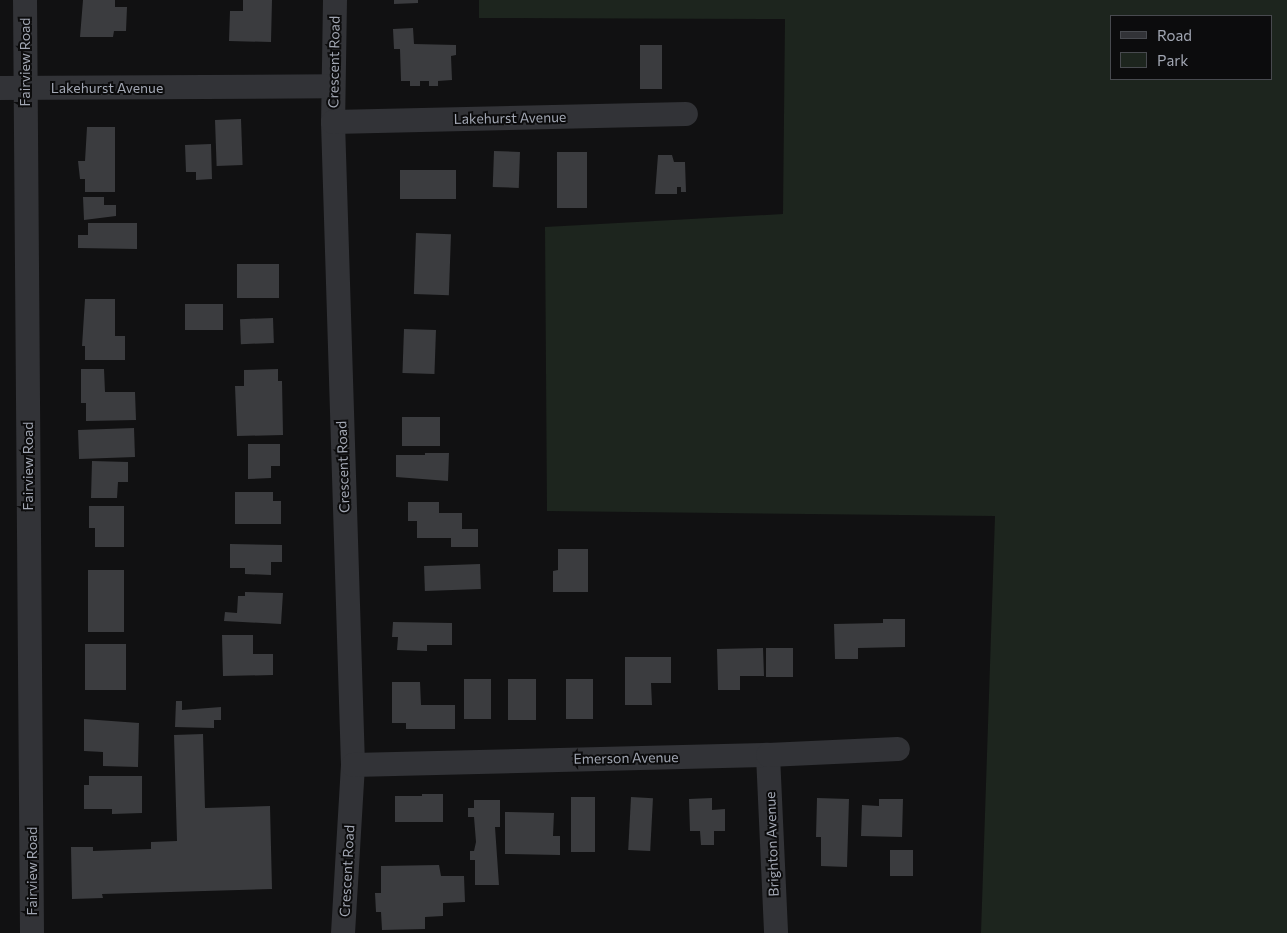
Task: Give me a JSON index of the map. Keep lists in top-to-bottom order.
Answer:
{
  "streets": {
    "street": [
      "Fairview Road",
      "Crescent Road",
      "Lakehurst Avenue",
      "Emerson Avenue",
      "Brighton Avenue"
    ]
  },
  "crossings": [
    ["Fairview Road", "Lakehurst Avenue"],
    ["Crescent Road", "Lakehurst Avenue"],
    ["Crescent Road", "Emerson Avenue"],
    ["Emerson Avenue", "Brighton Avenue"]
  ],
  "legend": ["Road", "Park"]
}
